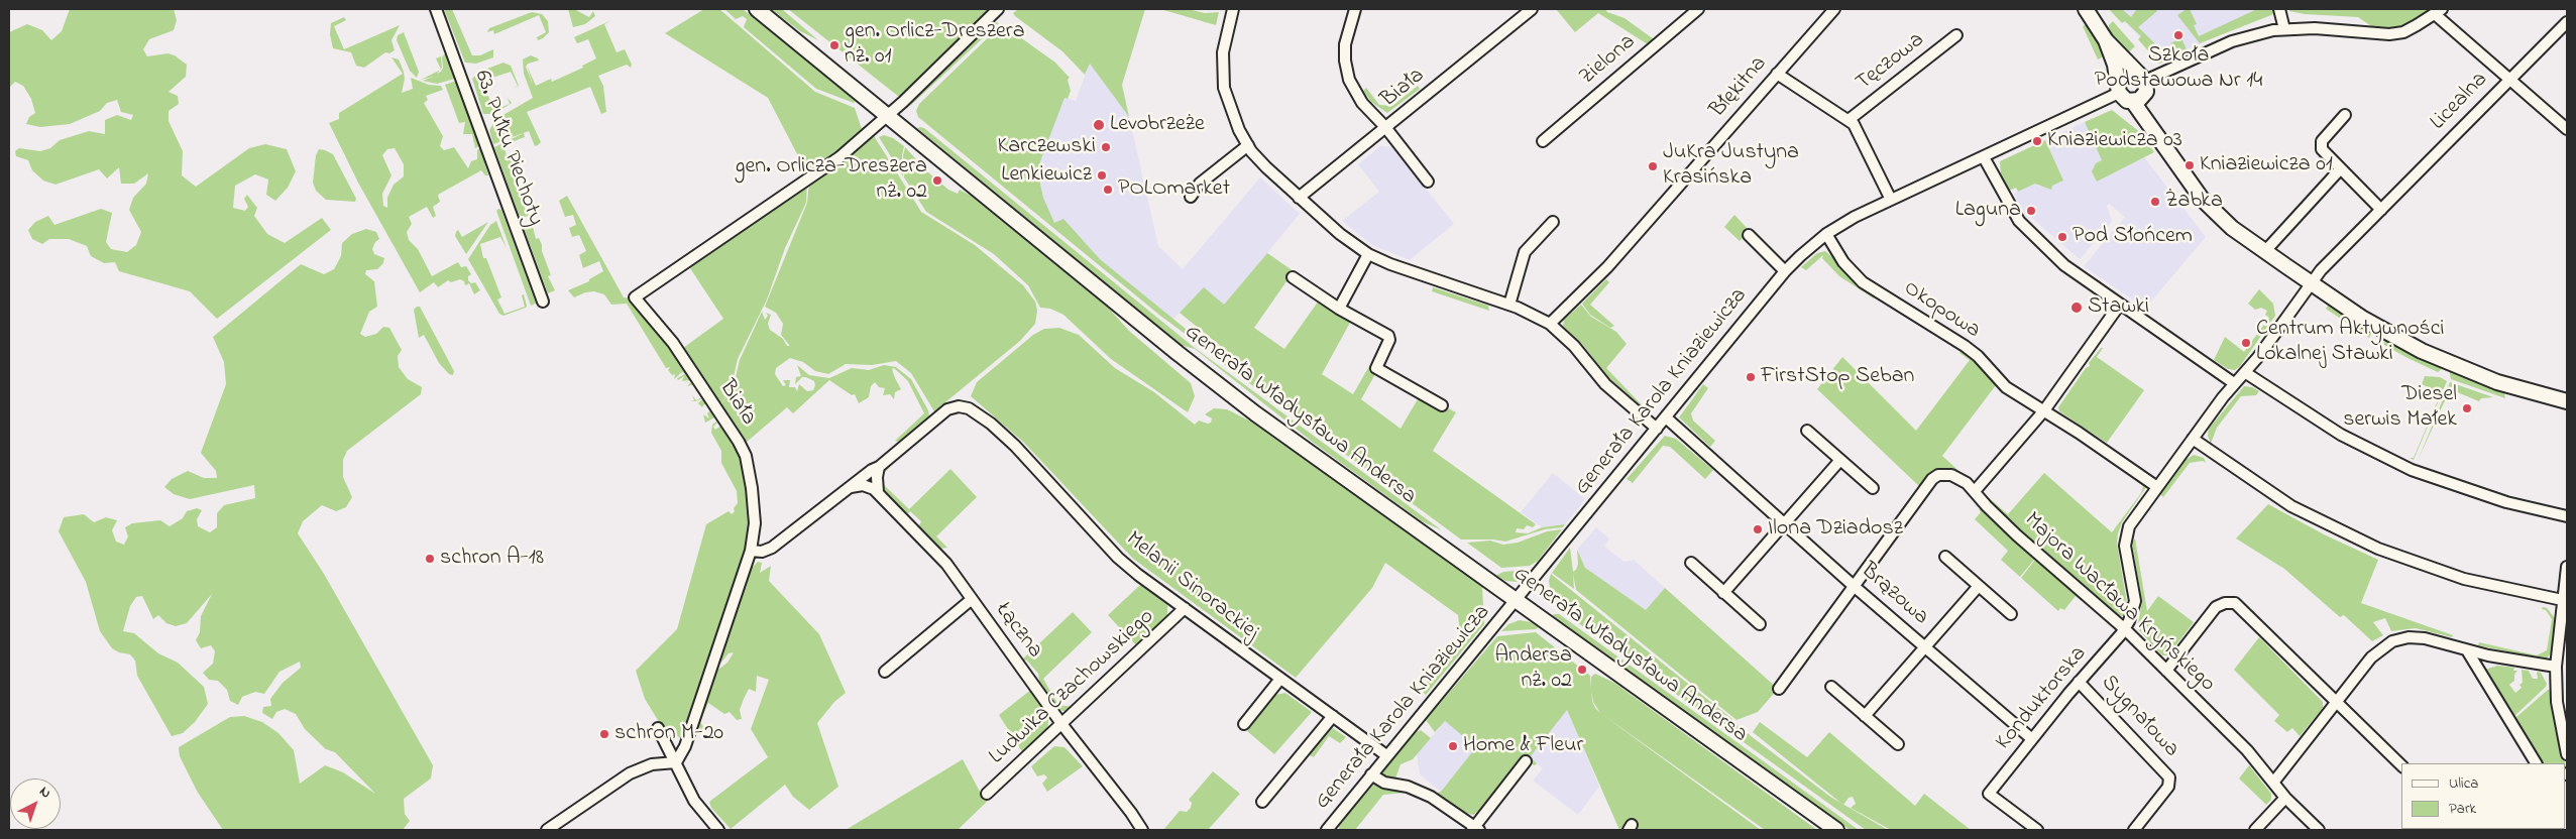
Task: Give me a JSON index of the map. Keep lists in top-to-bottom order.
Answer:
{
  "streets": {
    "main road": ["Generała Władysława Andersa"],
    "street": [
      "Zielona",
      "Tęczowa",
      "Błękitna",
      "Biała",
      "Licealna",
      "63. Pułku Piechoty",
      "Okopowa",
      "Generała Karola Kniaziewicza",
      "Melanii Sinorackiej",
      "Brązowa",
      "Majora Wacława Kryńskiego",
      "Łączna",
      "Ludwika Czachowskiego",
      "Konduktorska",
      "Sygnałowa"
    ]
  },
  "crossings": [
    ["Biała", "Generała Władysława Andersa"],
    ["Licealna", "Konduktorska"],
    ["Okopowa", "Generała Karola Kniaziewicza"],
    ["Okopowa", "Konduktorska"],
    ["Generała Karola Kniaziewicza", "Generała Władysława Andersa"],
    ["Generała Karola Kniaziewicza", "Melanii Sinorackiej"],
    ["Generała Karola Kniaziewicza", "Brązowa"],
    ["Melanii Sinorackiej", "Ludwika Czachowskiego"],
    ["Brązowa", "Majora Wacława Kryńskiego"],
    ["Brązowa", "Konduktorska"],
    ["Majora Wacława Kryńskiego", "Konduktorska"],
    ["Łączna", "Ludwika Czachowskiego"],
    ["Konduktorska", "Sygnałowa"]
  ],
  "places": [
    "Szkoła Podstawowa Nr 14",
    "gen. Orlicz-Dreszera nż. 01",
    "Levobrzeże",
    "Kniaziewicza 03",
    "Karczewski",
    "Kniaziewicza 01",
    "JuKra Justyna Krasińska",
    "Lenkiewicz",
    "gen. Orlicza-Dreszera nż. 02",
    "POLOmarket",
    "Żabka",
    "Laguna",
    "Pod Słońcem",
    "Stawki",
    "Centrum Aktywności Lokalnej Stawki",
    "FirstStop Seban",
    "Diesel serwis Małek",
    "Ilona Dziadosz",
    "schron A-18",
    "Andersa nż. 02",
    "schron M-20",
    "Home & Fleur"
  ],
  "legend": ["Ulica", "Park"],
  "north": "top right"
}
